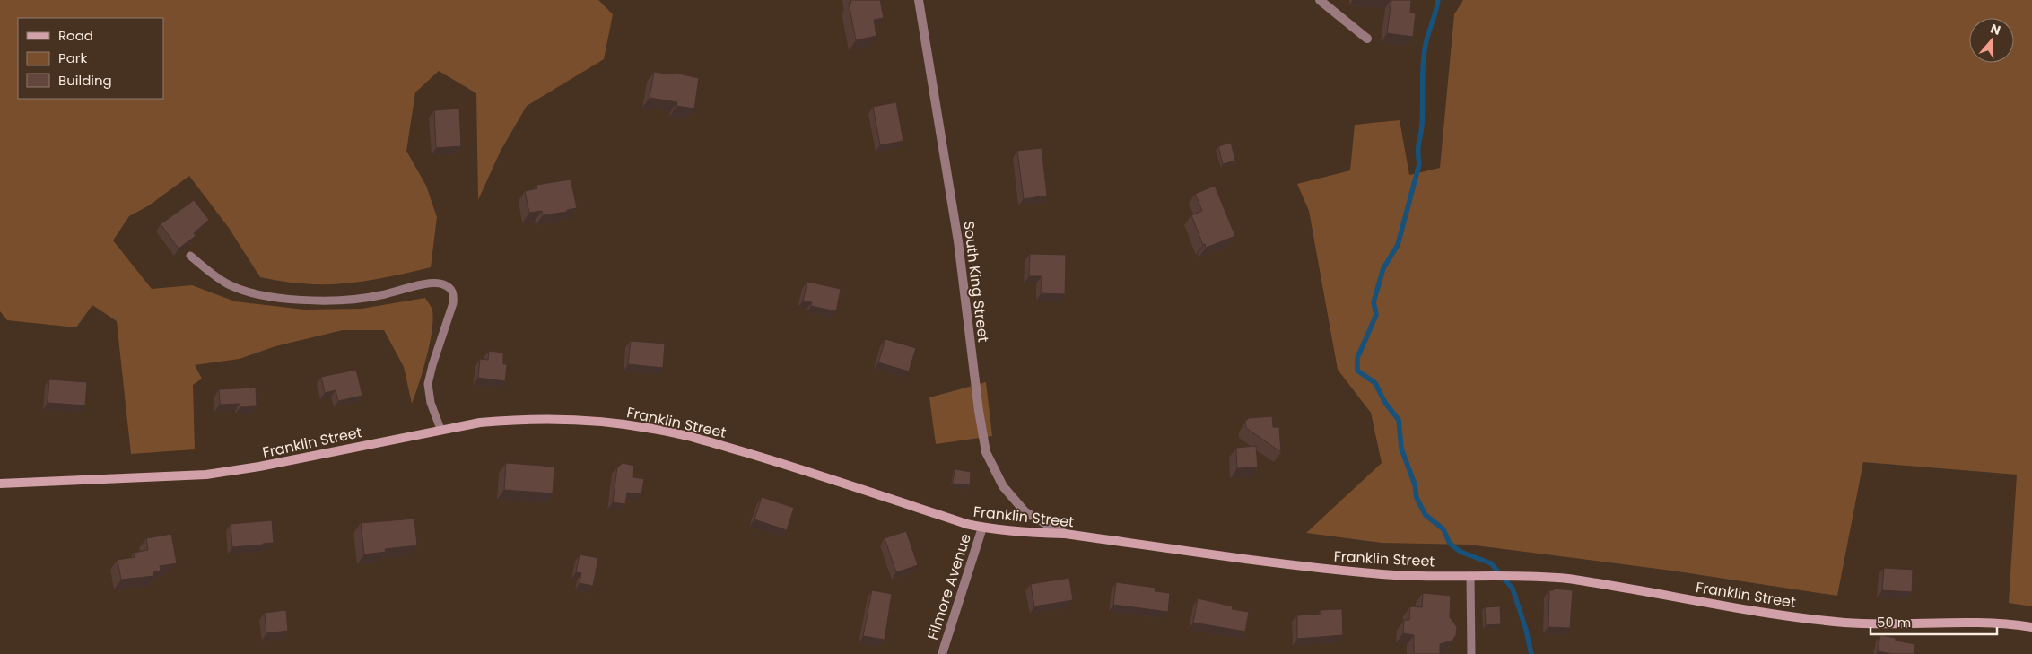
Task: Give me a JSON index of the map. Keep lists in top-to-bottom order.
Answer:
{
  "streets": {
    "main road": ["Franklin Street"],
    "street": ["South King Street", "Filmore Avenue"]
  },
  "crossings": [
    ["South King Street", "Franklin Street"],
    ["Franklin Street", "Filmore Avenue"]
  ],
  "legend": ["Road", "Park", "Building"],
  "scale_bar": "50 m",
  "north": "top"
}
